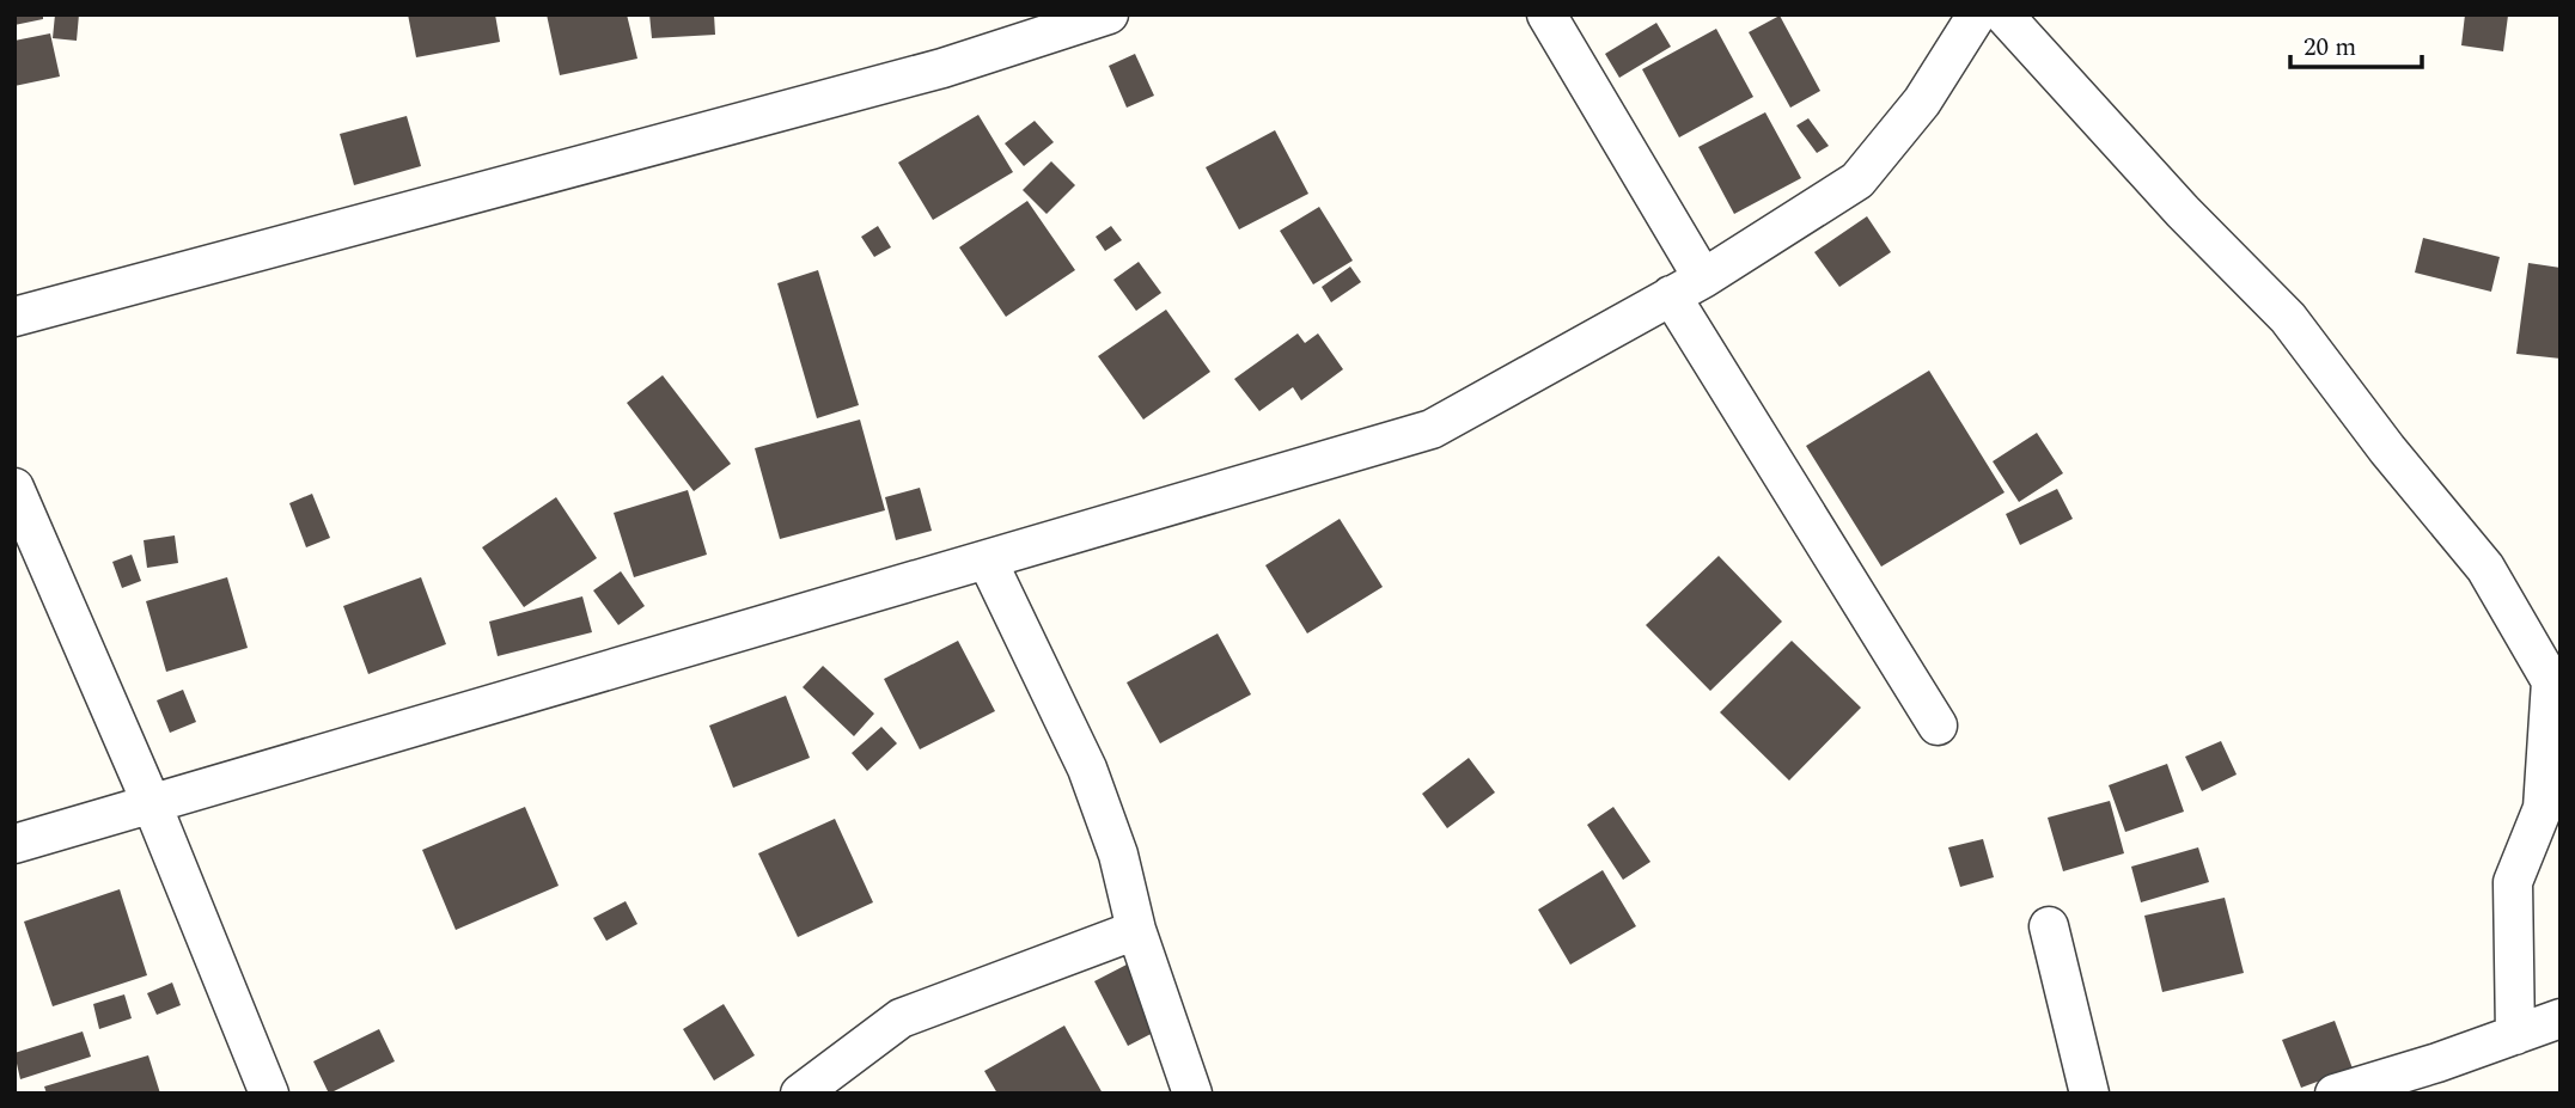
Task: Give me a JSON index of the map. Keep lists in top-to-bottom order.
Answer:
{
  "scale_bar": "20 m"
}
